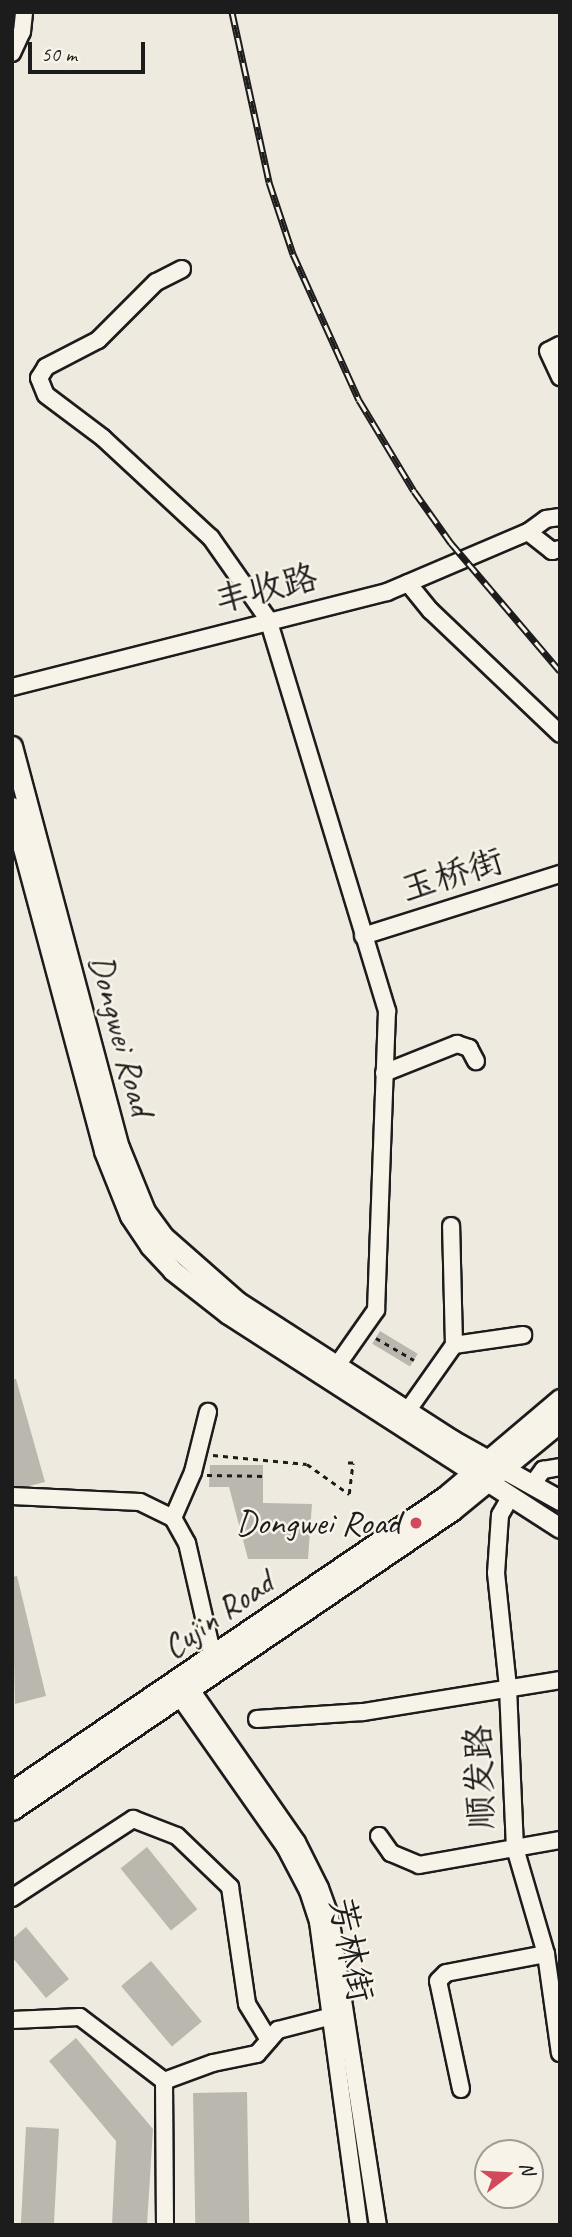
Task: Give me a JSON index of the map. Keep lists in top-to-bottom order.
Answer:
{
  "streets": {
    "main road": ["Dongwei Road", "Cujin Road"],
    "street": [
      "丰收路",
      "玉桥街",
      "顺发路",
      "芳林街"
    ]
  },
  "crossings": [
    ["Dongwei Road", "Cujin Road"],
    ["Dongwei Road", "顺发路"],
    ["Cujin Road", "芳林街"]
  ],
  "places": ["Dongwei Road"],
  "scale_bar": "50 m",
  "north": "right"
}
